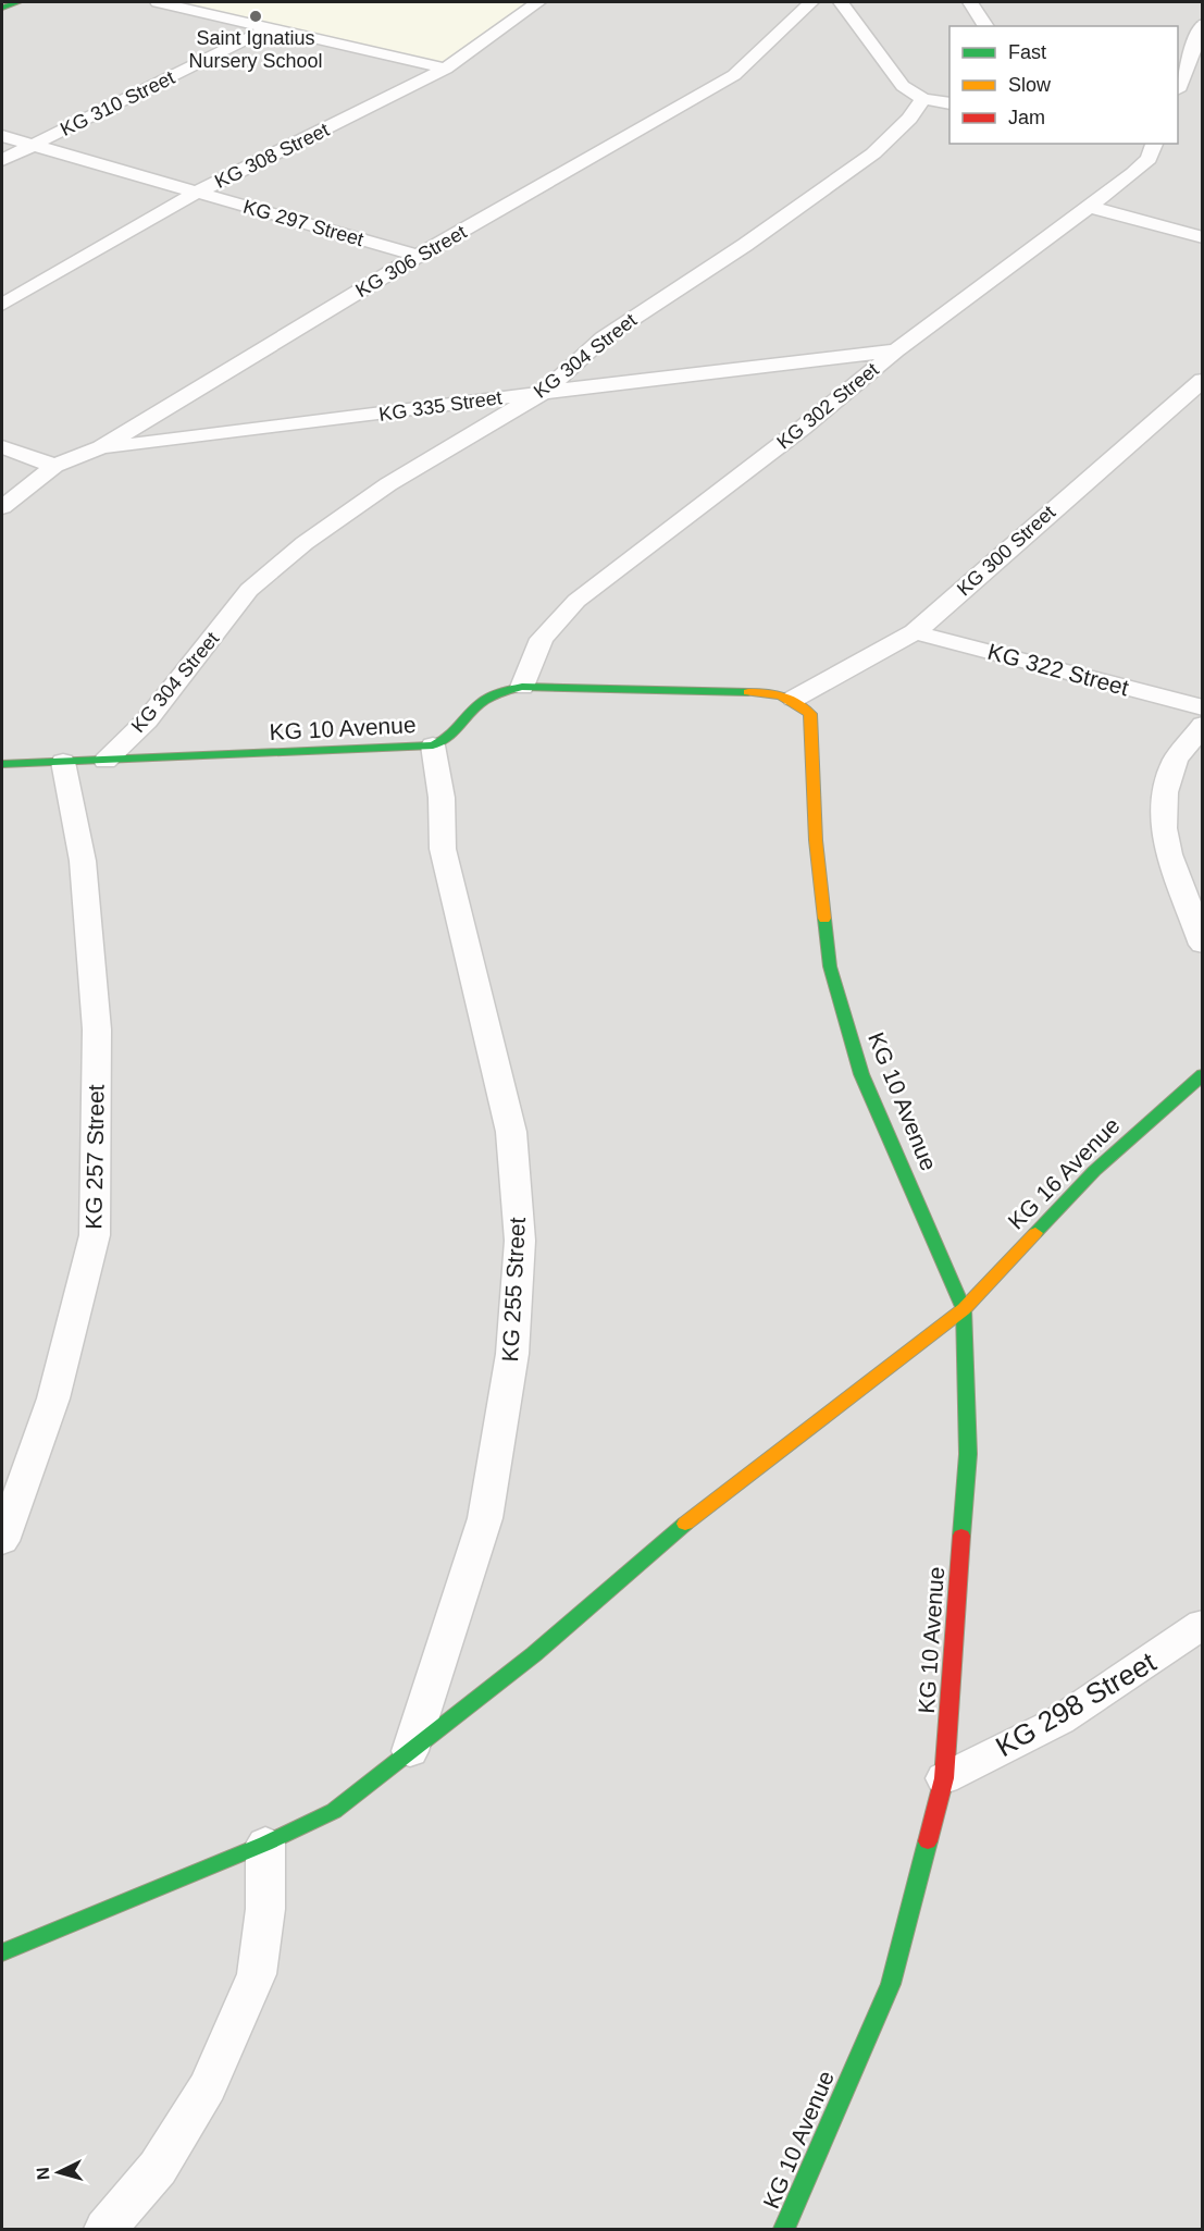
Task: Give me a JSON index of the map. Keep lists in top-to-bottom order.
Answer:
{
  "streets": {
    "street": [
      "KG 310 Street",
      "KG 308 Street",
      "KG 297 Street",
      "KG 306 Street",
      "KG 304 Street",
      "KG 335 Street",
      "KG 302 Street",
      "KG 300 Street",
      "KG 322 Street",
      "KG 10 Avenue",
      "KG 257 Street",
      "KG 16 Avenue",
      "KG 255 Street",
      "KG 298 Street"
    ]
  },
  "crossings": [
    ["KG 310 Street", "KG 297 Street"],
    ["KG 308 Street", "KG 297 Street"],
    ["KG 297 Street", "KG 306 Street"],
    ["KG 306 Street", "KG 335 Street"],
    ["KG 304 Street", "KG 335 Street"],
    ["KG 304 Street", "KG 10 Avenue"],
    ["KG 335 Street", "KG 302 Street"],
    ["KG 302 Street", "KG 10 Avenue"],
    ["KG 300 Street", "KG 322 Street"],
    ["KG 300 Street", "KG 10 Avenue"],
    ["KG 10 Avenue", "KG 257 Street"],
    ["KG 10 Avenue", "KG 16 Avenue"],
    ["KG 10 Avenue", "KG 255 Street"],
    ["KG 10 Avenue", "KG 298 Street"],
    ["KG 16 Avenue", "KG 255 Street"]
  ],
  "places": ["Saint Ignatius Nursery School"],
  "legend": ["Fast", "Slow", "Jam"],
  "north": "left"
}
